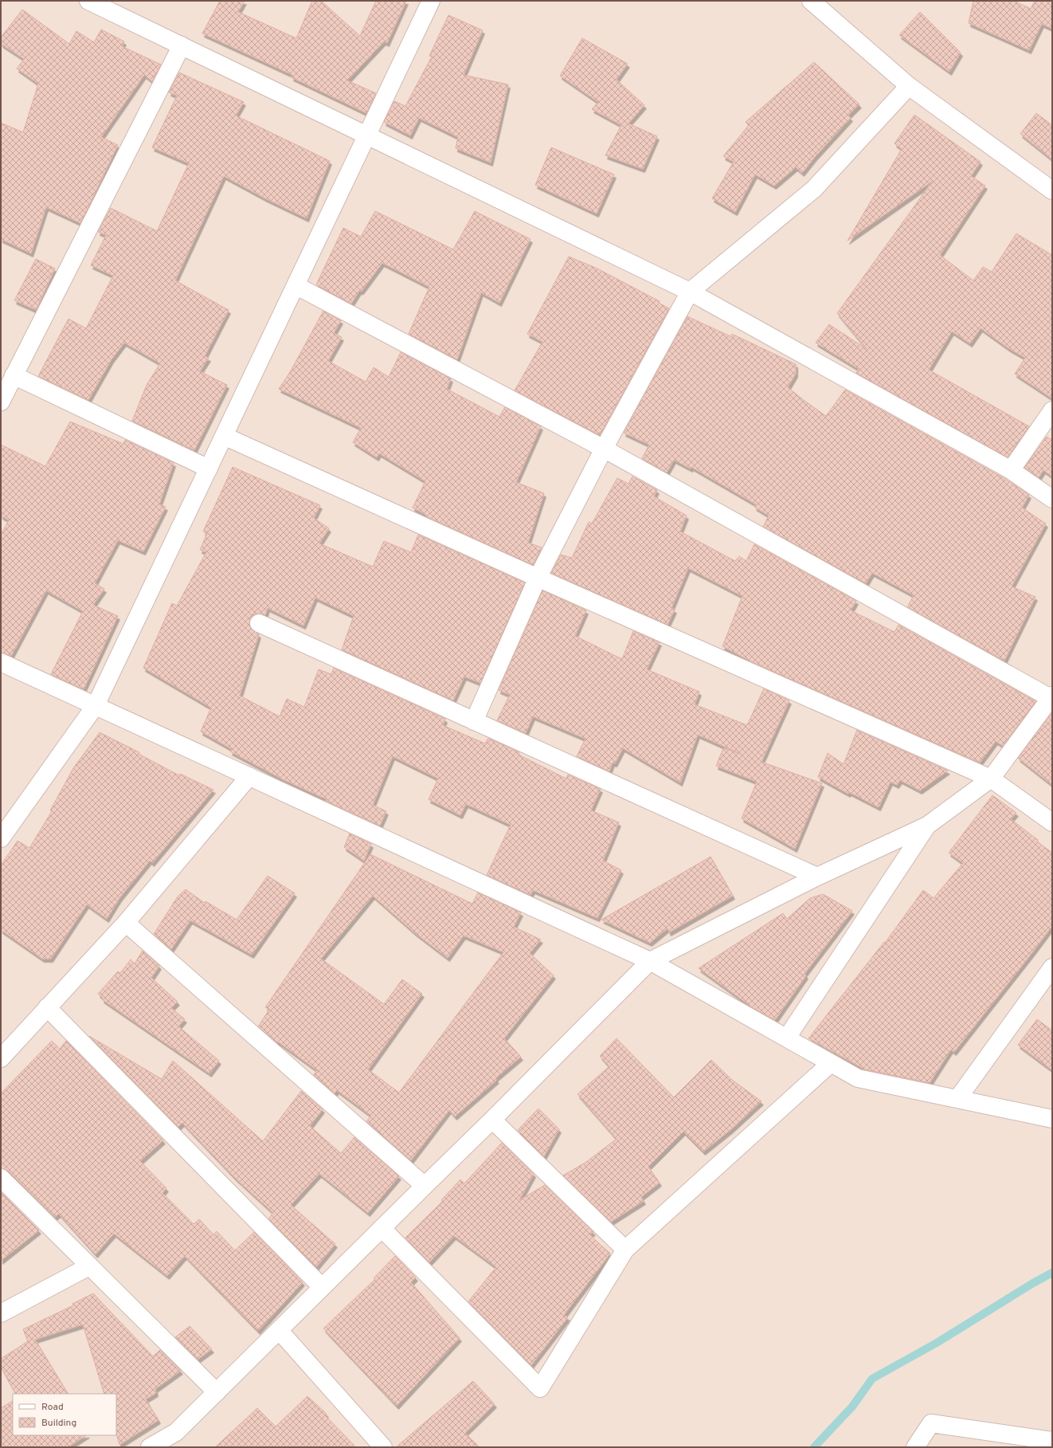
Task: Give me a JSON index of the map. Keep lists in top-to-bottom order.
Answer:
{
  "legend": ["Road", "Building"]
}
